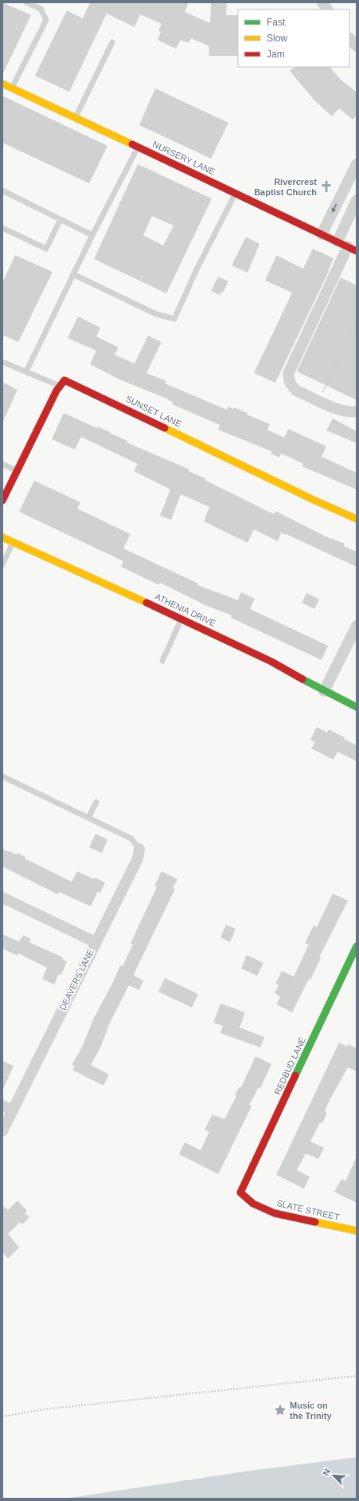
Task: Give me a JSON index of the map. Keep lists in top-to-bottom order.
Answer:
{
  "streets": {
    "street": [
      "NURSERY LANE",
      "SUNSET LANE",
      "ATHENIA DRIVE",
      "DEAVERS LANE",
      "REDBUD LANE",
      "SLATE STREET"
    ]
  },
  "crossings": [
    ["REDBUD LANE", "SLATE STREET"]
  ],
  "places": {
    "church": ["Rivercrest Baptist Church"],
    "place": ["Music on the Trinity"]
  },
  "legend": ["Fast", "Slow", "Jam"],
  "north": "top left"
}
